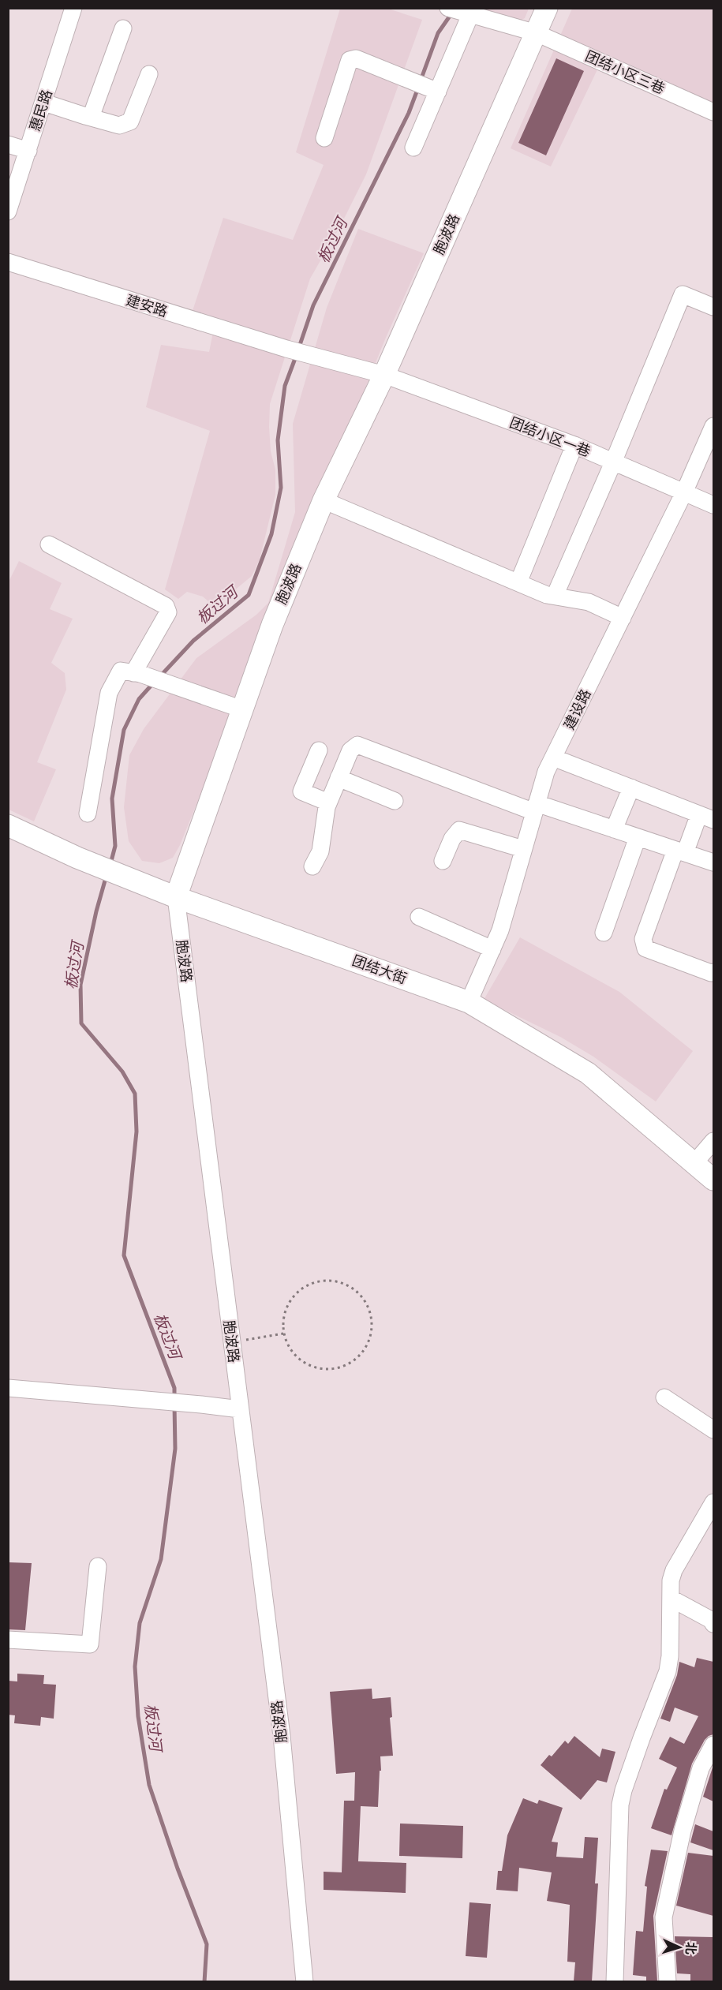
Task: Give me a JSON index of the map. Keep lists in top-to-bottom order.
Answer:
{
  "streets": {
    "main road": ["胞波路", "团结大街"],
    "street": [
      "团结小区三巷",
      "惠民路",
      "建安路",
      "团结小区一巷",
      "建设路"
    ]
  },
  "crossings": [
    ["团结小区三巷", "胞波路"],
    ["胞波路", "建安路"],
    ["胞波路", "团结小区一巷"],
    ["胞波路", "团结大街"],
    ["建安路", "团结小区一巷"],
    ["团结小区一巷", "建设路"],
    ["建设路", "团结大街"]
  ],
  "water": ["板过河"],
  "north": "right"
}
